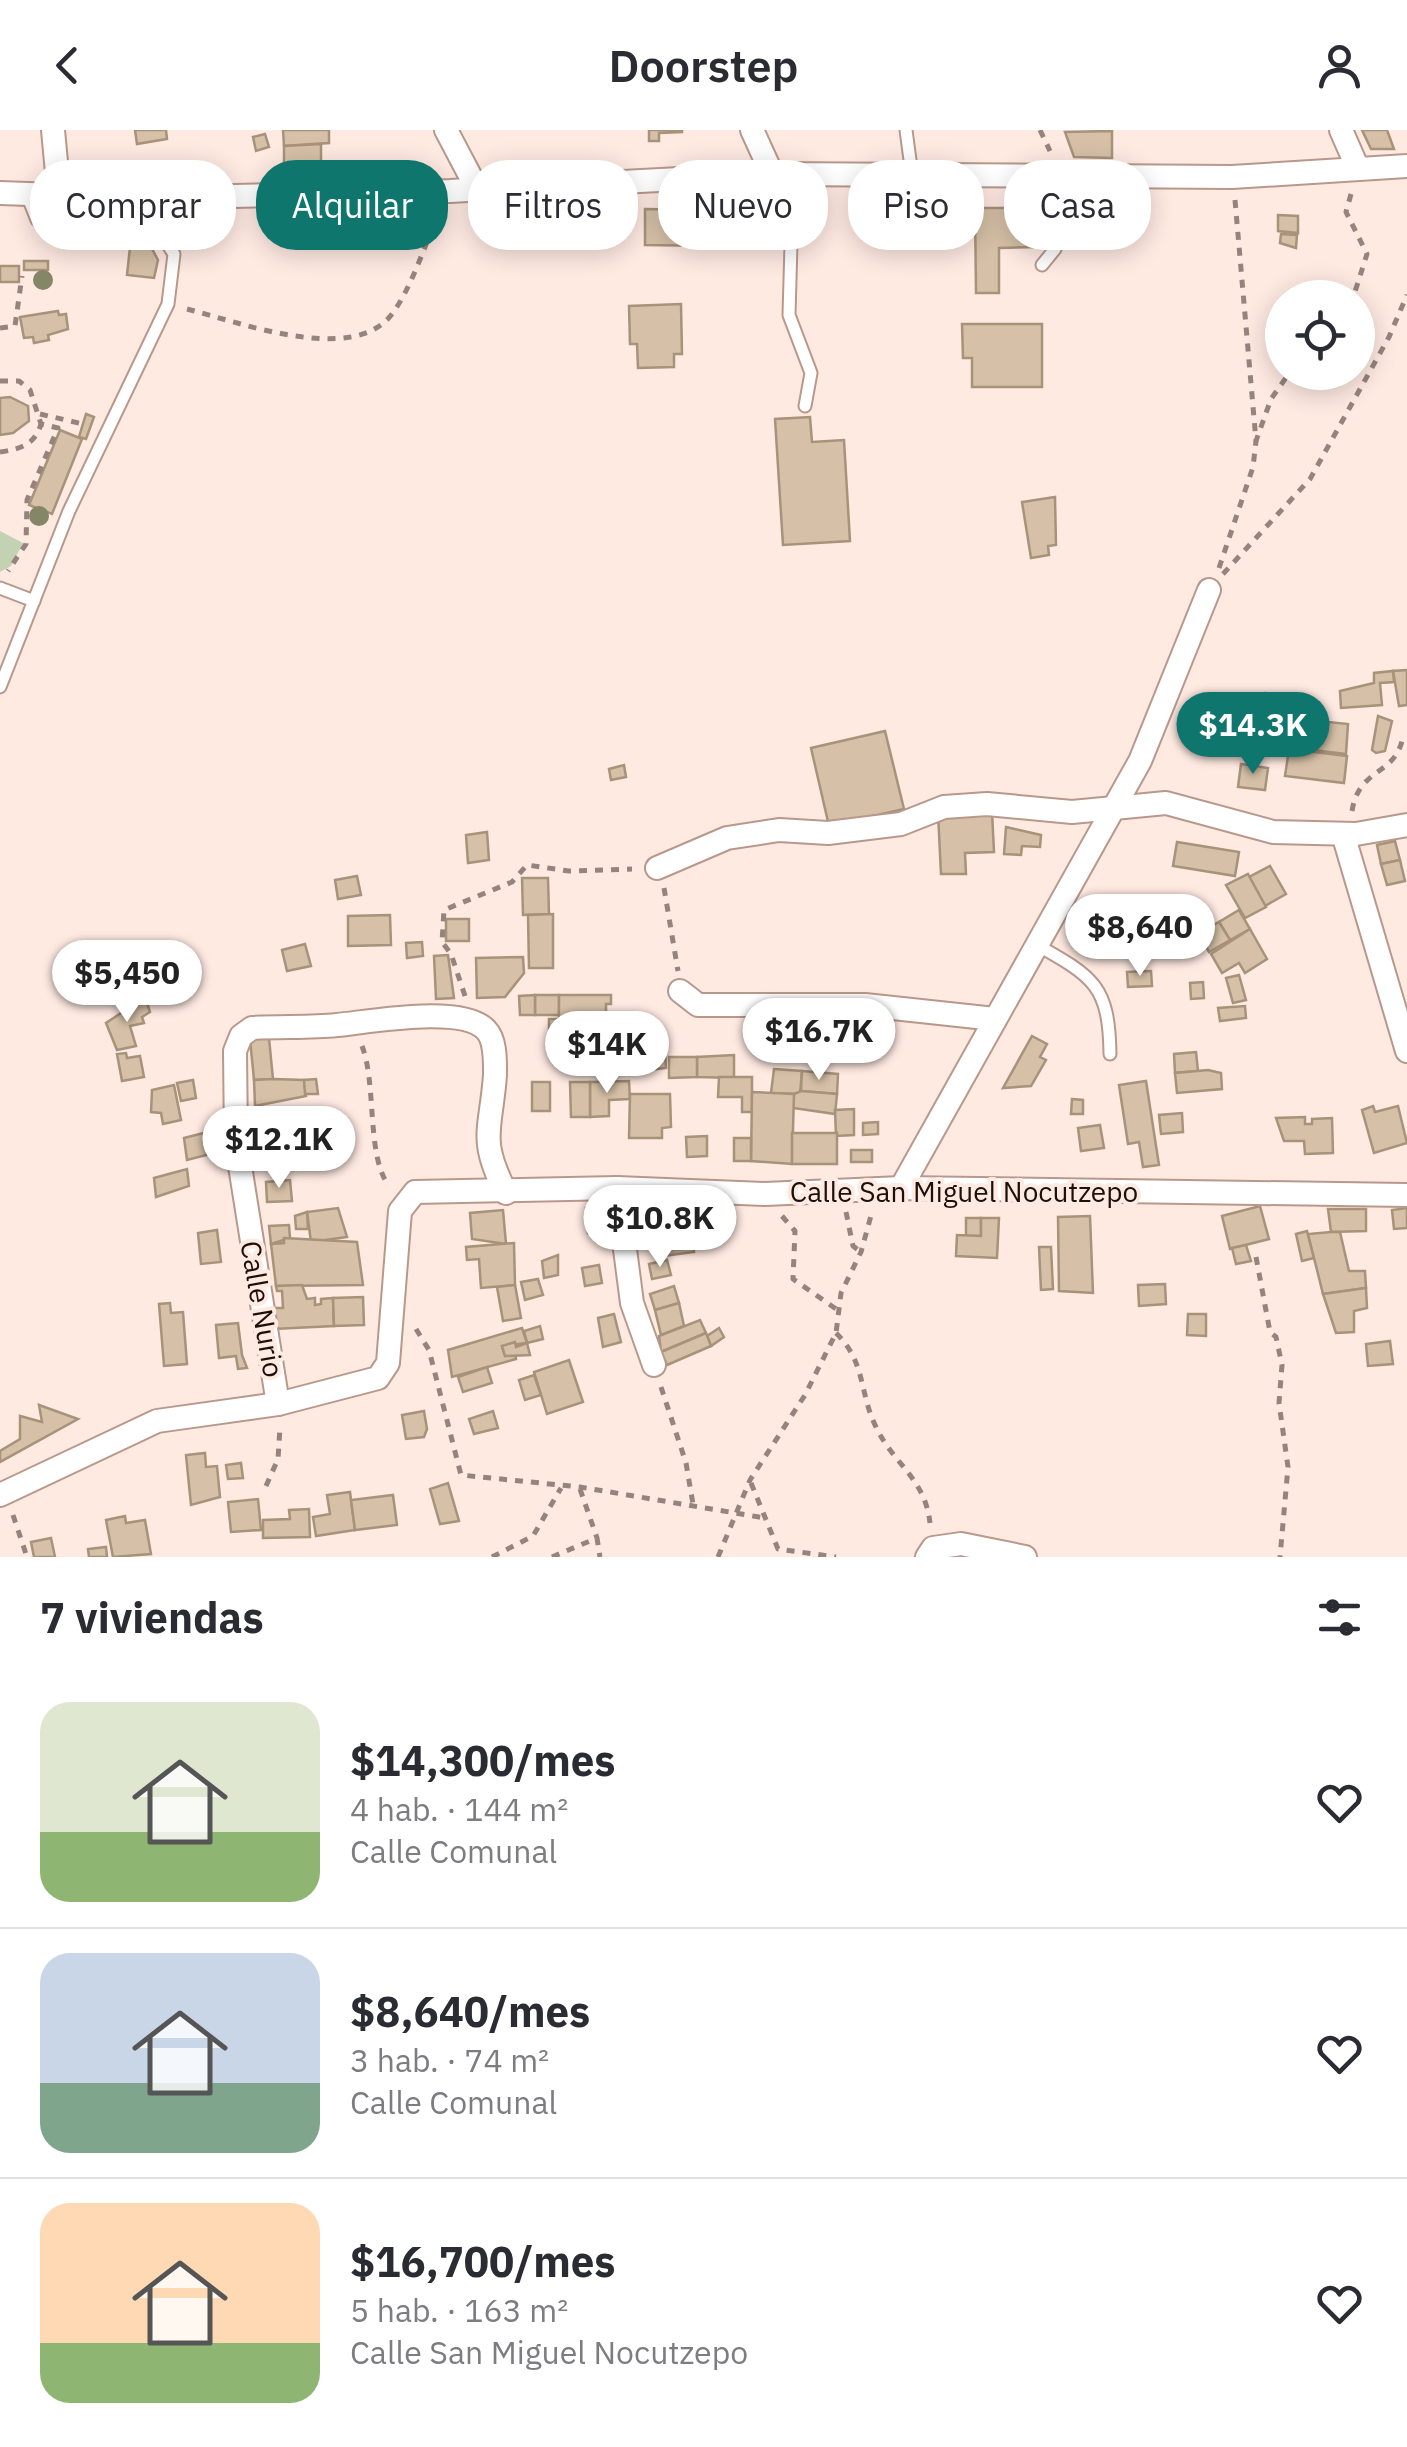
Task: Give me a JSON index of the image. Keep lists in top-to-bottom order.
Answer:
{
  "streets": {
    "street": ["Calle San Miguel Nocutzepo", "Calle Nurio"]
  },
  "page": {
    "header": "Doorstep",
    "chip": [
      "Comprar",
      "Alquilar",
      "Filtros",
      "Nuevo",
      "Piso",
      "Casa"
    ],
    "price": [
      "$14.3K",
      "$8,640",
      "$5,450",
      "$16.7K",
      "$14K",
      "$12.1K",
      "$10.8K"
    ],
    "heading": "7 viviendas",
    "list": [
      {
        "name": "$14,300/mes",
        "note": "4 hab. · 144 m² · Calle Comunal"
      },
      {
        "name": "$8,640/mes",
        "note": "3 hab. · 74 m² · Calle Comunal"
      },
      {
        "name": "$16,700/mes",
        "note": "5 hab. · 163 m² · Calle San Miguel Nocutzepo"
      }
    ]
  }
}
